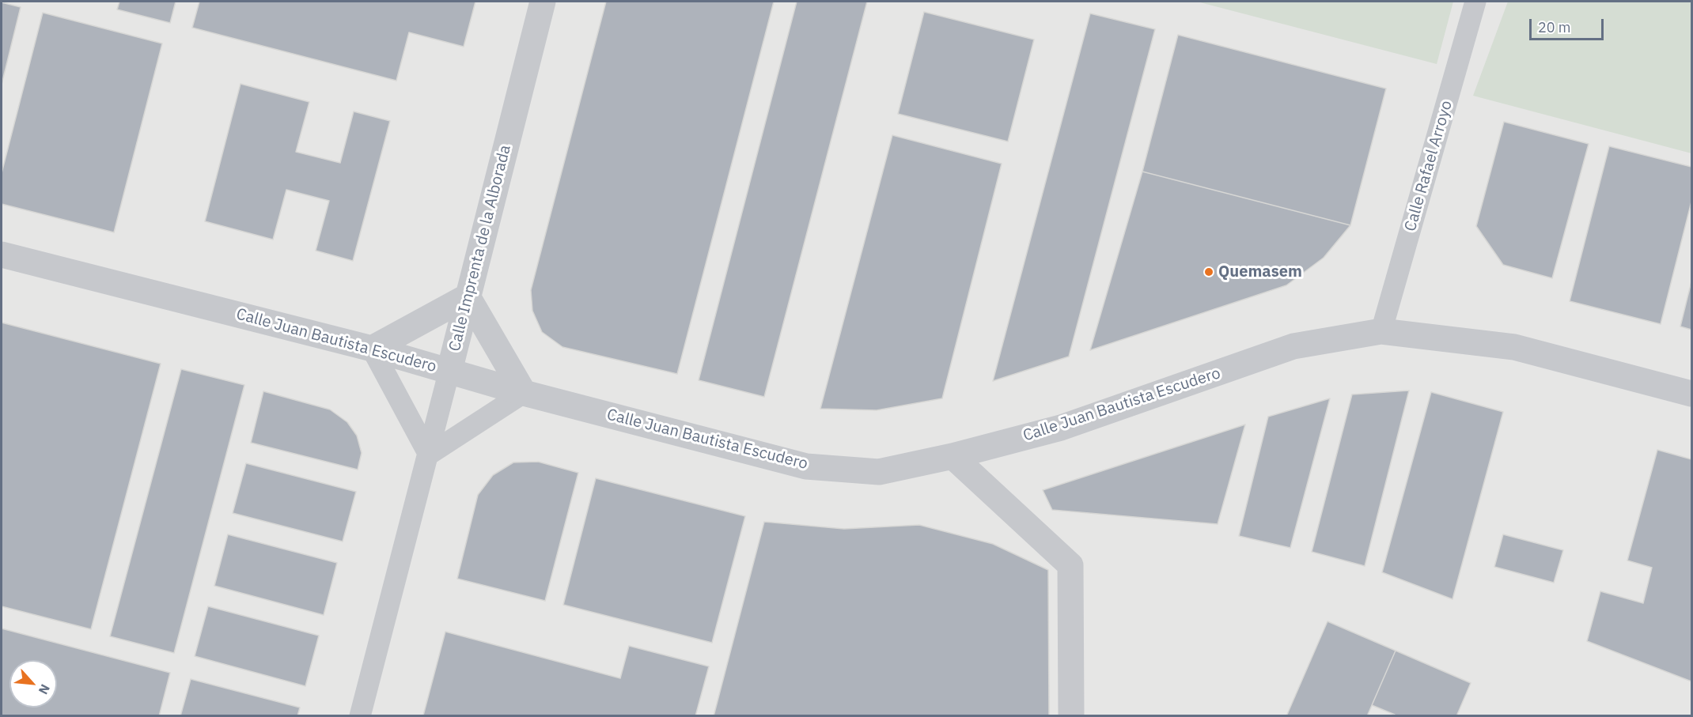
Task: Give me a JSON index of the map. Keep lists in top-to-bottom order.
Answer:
{
  "streets": {
    "street": ["Calle Rafael Arroyo", "Calle Imprenta de la Alborada", "Calle Juan Bautista Escudero"]
  },
  "crossings": [
    ["Calle Rafael Arroyo", "Calle Juan Bautista Escudero"],
    ["Calle Imprenta de la Alborada", "Calle Juan Bautista Escudero"]
  ],
  "places": ["Quemasem"],
  "scale_bar": "20 m",
  "north": "bottom right"
}
